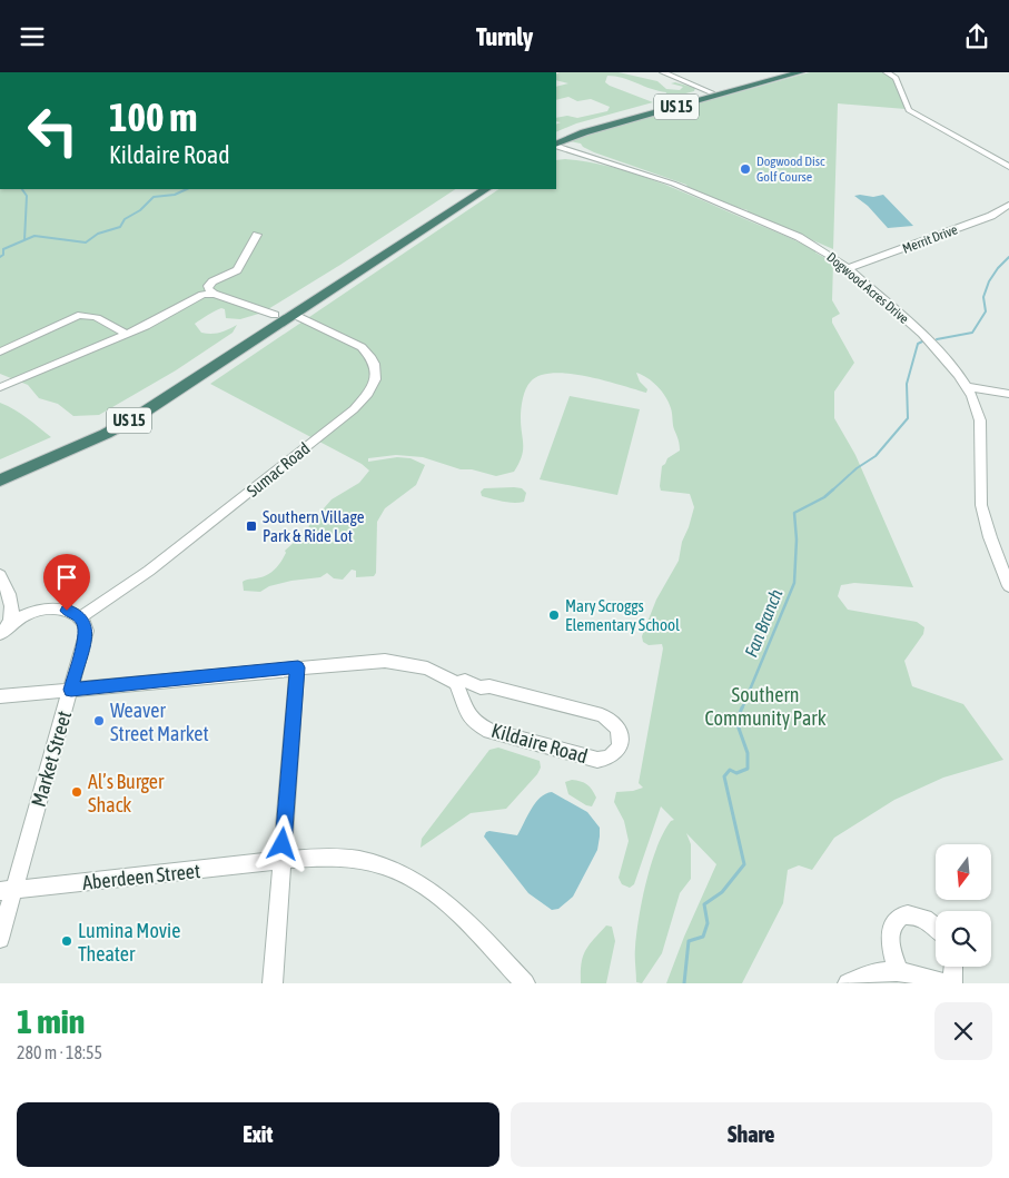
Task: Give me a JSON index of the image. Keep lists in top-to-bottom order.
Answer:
{
  "streets": {
    "highway": ["US 15"],
    "street": [
      "Merrit Drive",
      "Dogwood Acres Drive",
      "Sumac Road",
      "Kildaire Road",
      "Market Street",
      "Aberdeen Street"
    ]
  },
  "crossings": [
    ["US 15", "Sumac Road"],
    ["Merrit Drive", "Dogwood Acres Drive"],
    ["Sumac Road", "Market Street"],
    ["Kildaire Road", "Market Street"],
    ["Market Street", "Aberdeen Street"]
  ],
  "water": ["Fan Branch"],
  "parks": ["Southern Community Park"],
  "places": {
    "other": [
      "Dogwood Disc Golf Course",
      "Mary Scroggs Elementary School",
      "Weaver Street Market",
      "Al’s Burger Shack",
      "Lumina Movie Theater"
    ],
    "transit": ["Southern Village Park & Ride Lot"]
  },
  "north": "bottom",
  "page": {
    "header": "Turnly",
    "turn": ["100 m", "Kildaire Road"],
    "heading": ["1 min", "280 m · 18:55"],
    "buttons": ["Exit", "Share"]
  }
}
